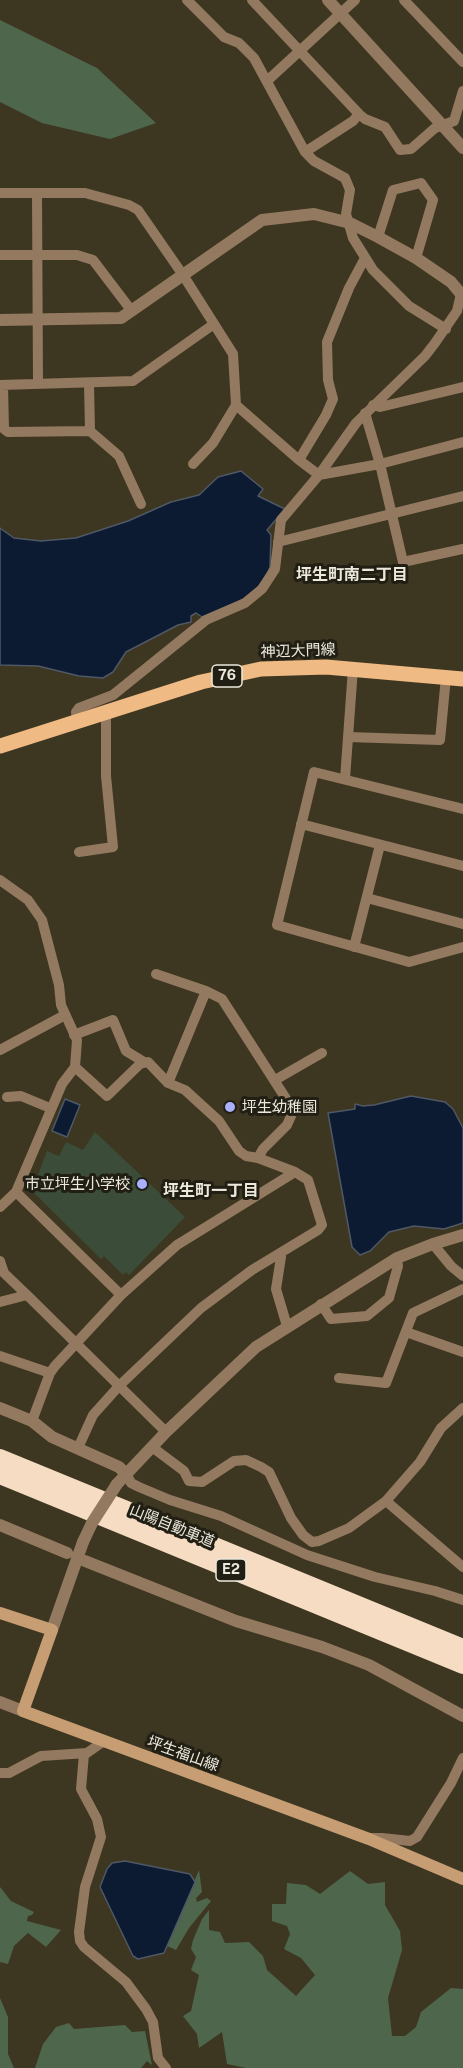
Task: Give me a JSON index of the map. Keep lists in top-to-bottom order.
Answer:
{
  "streets": {
    "highway": ["山陽自動車道", "E2"],
    "main road": ["神辺大門線", "76", "坪生福山線"]
  },
  "districts": ["坪生町南二丁目", "坪生町一丁目"],
  "places": ["坪生幼稚園", "市立坪生小学校"]
}
